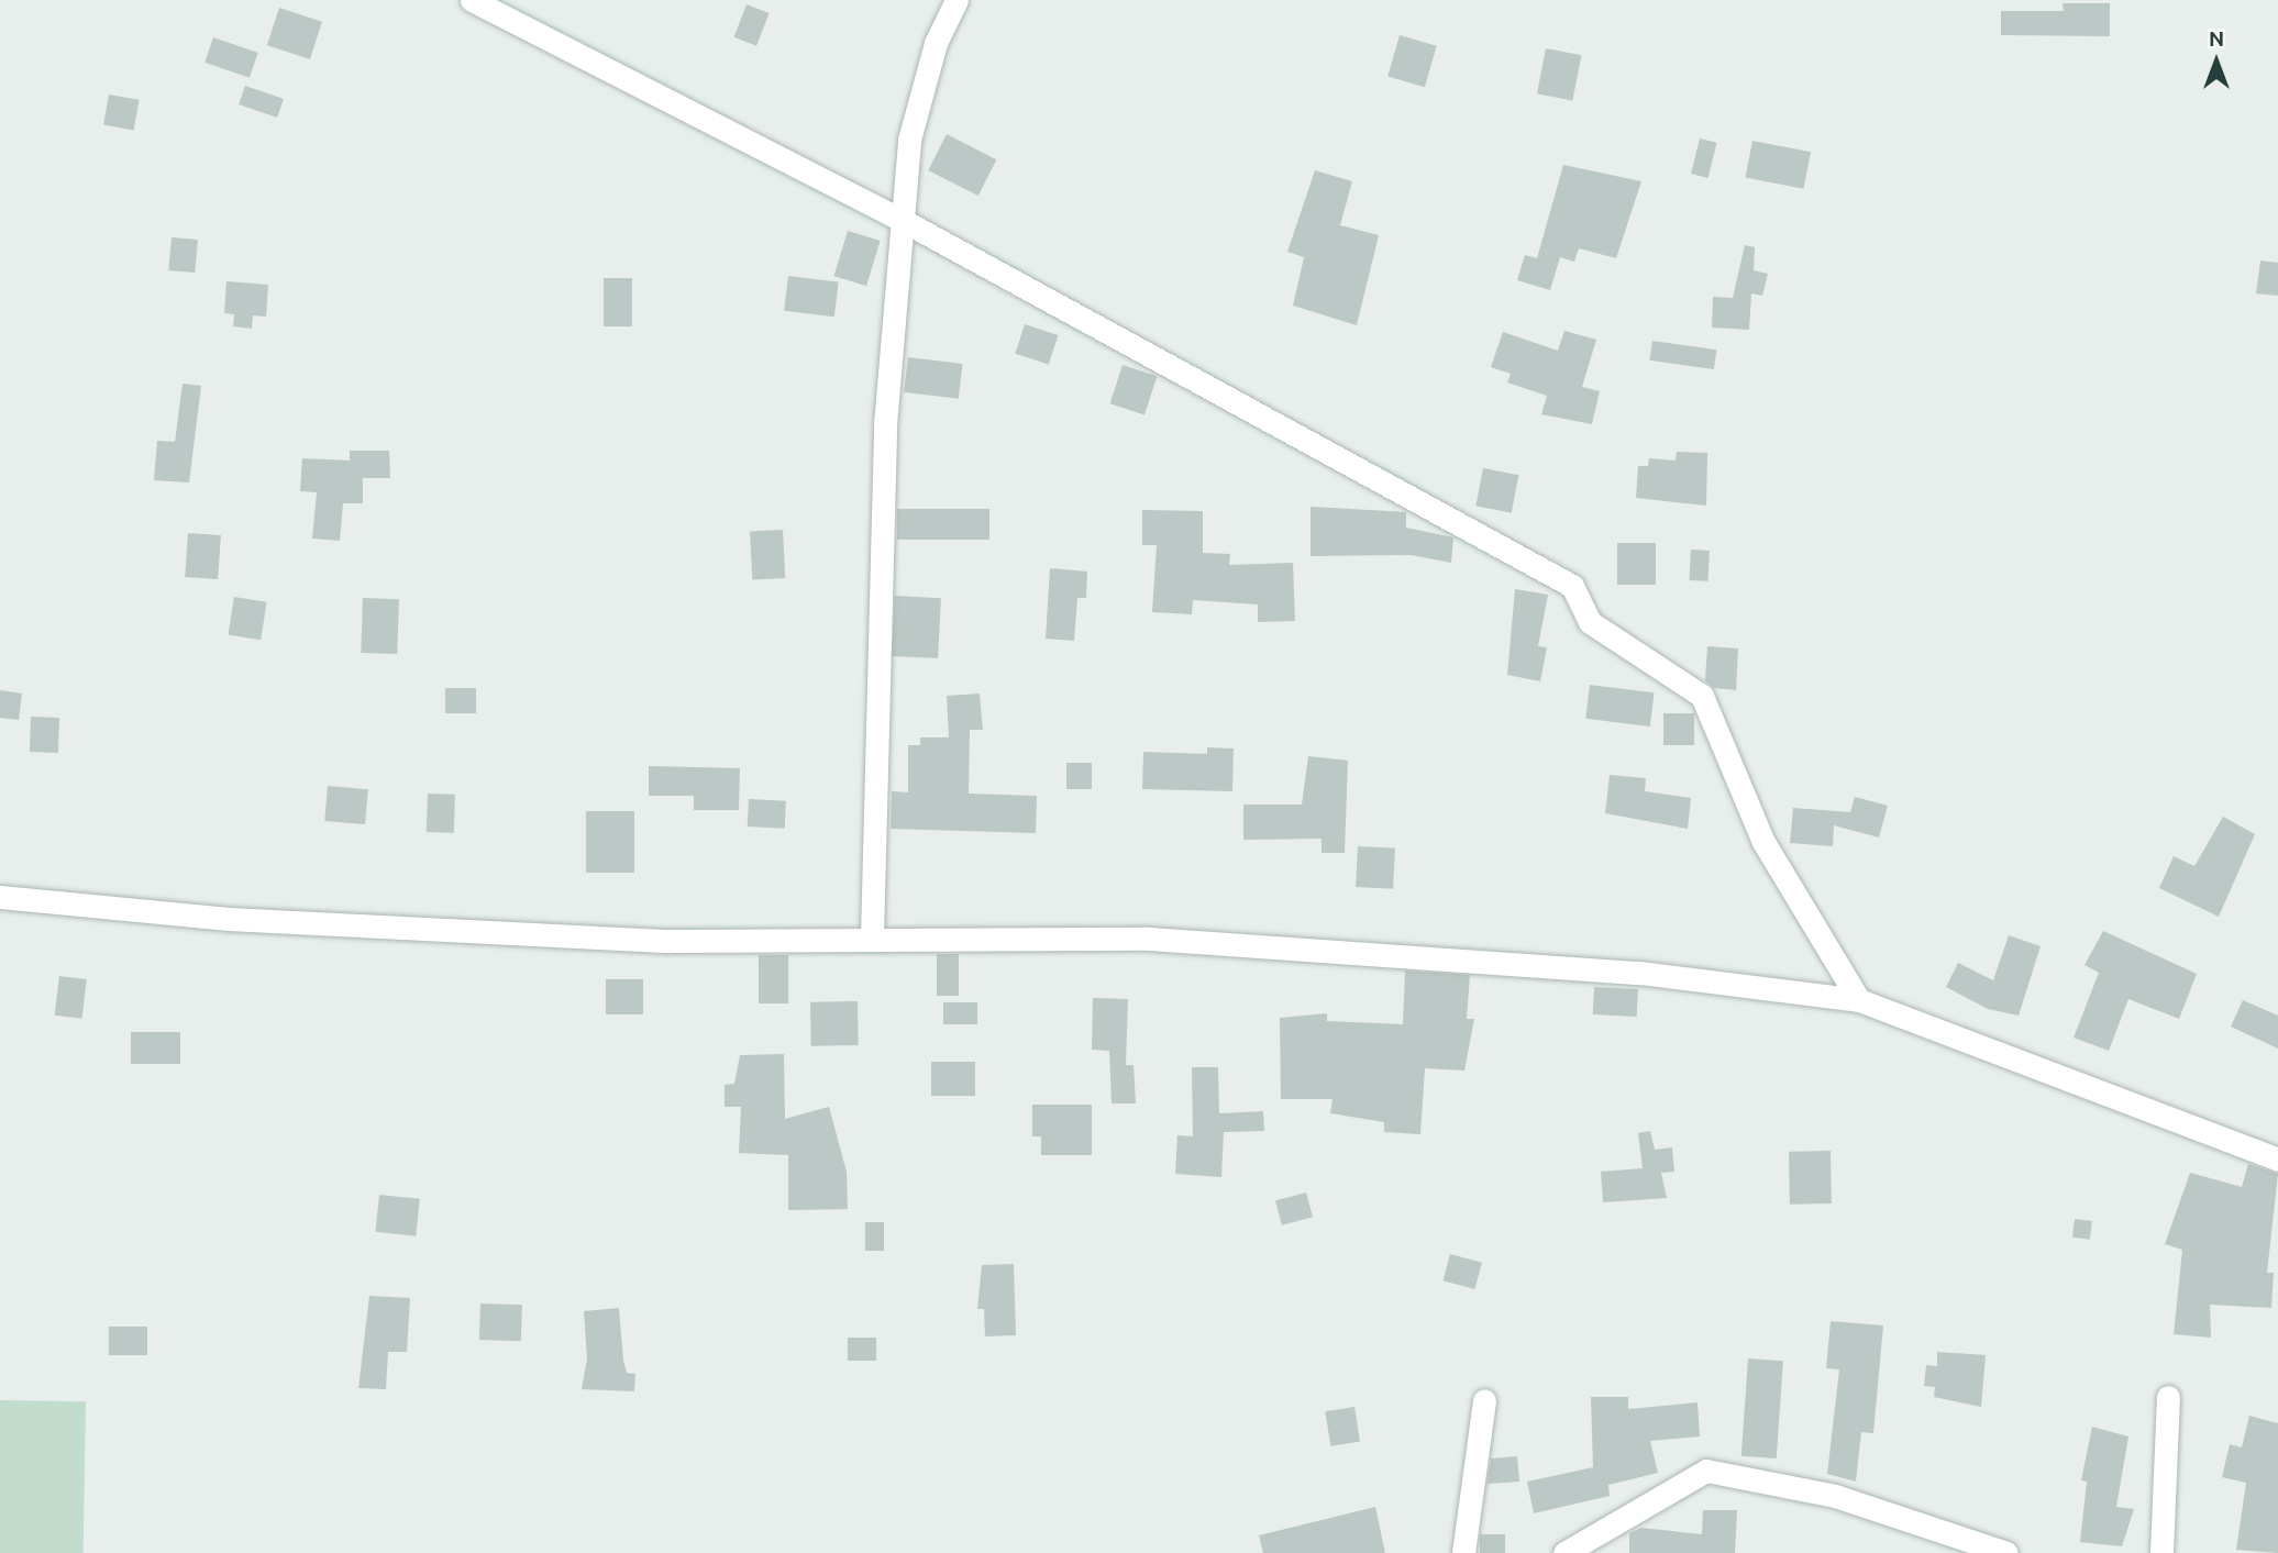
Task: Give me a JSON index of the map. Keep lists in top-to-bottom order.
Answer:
{
  "north": "top"
}
